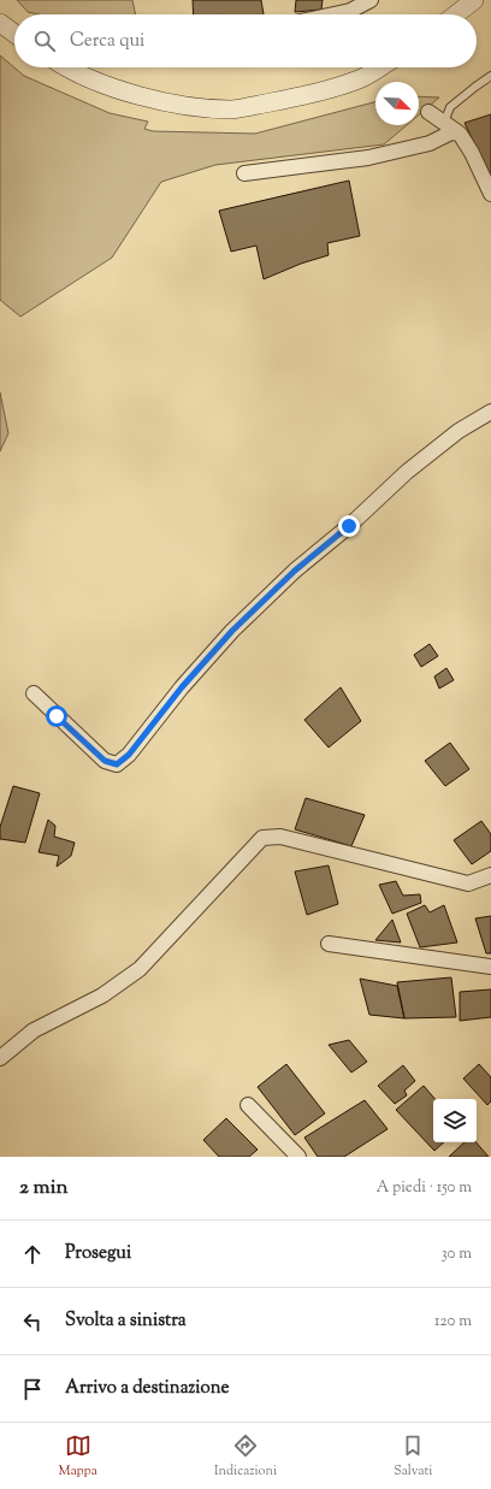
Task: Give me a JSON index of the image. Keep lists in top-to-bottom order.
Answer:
{
  "north": "bottom right",
  "page": {
    "search": "Cerca qui",
    "heading": ["2 min", "A piedi · 150 m"],
    "list": [
      ["Prosegui", "30 m"],
      ["Svolta a sinistra", "120 m"],
      "Arrivo a destinazione"
    ],
    "nav": ["Mappa", "Indicazioni", "Salvati"]
  }
}
